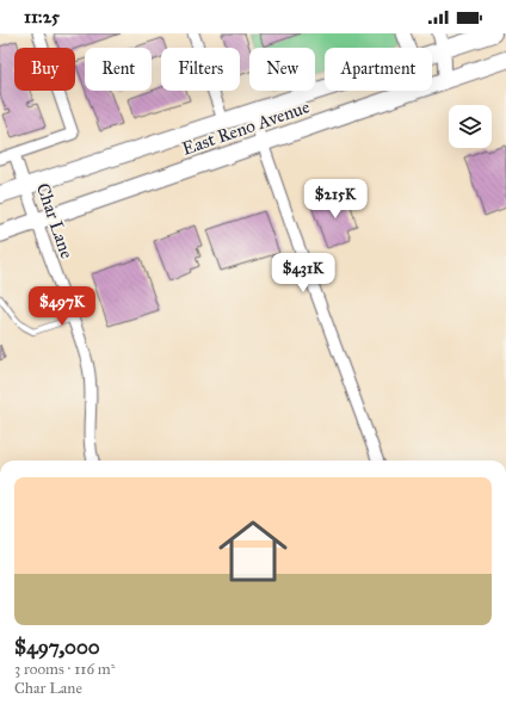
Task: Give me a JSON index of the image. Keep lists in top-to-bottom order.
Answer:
{
  "streets": {
    "main road": ["East Reno Avenue"],
    "street": ["Char Lane"]
  },
  "crossings": [
    ["East Reno Avenue", "Char Lane"]
  ],
  "page": {
    "status": "11:25",
    "chip": [
      "Buy",
      "Rent",
      "Filters",
      "New",
      "Apartment"
    ],
    "price": ["$215K", "$431K", "$497K"],
    "list": [
      {
        "name": "$497,000",
        "note": "3 rooms · 116 m² · Char Lane"
      }
    ]
  }
}
